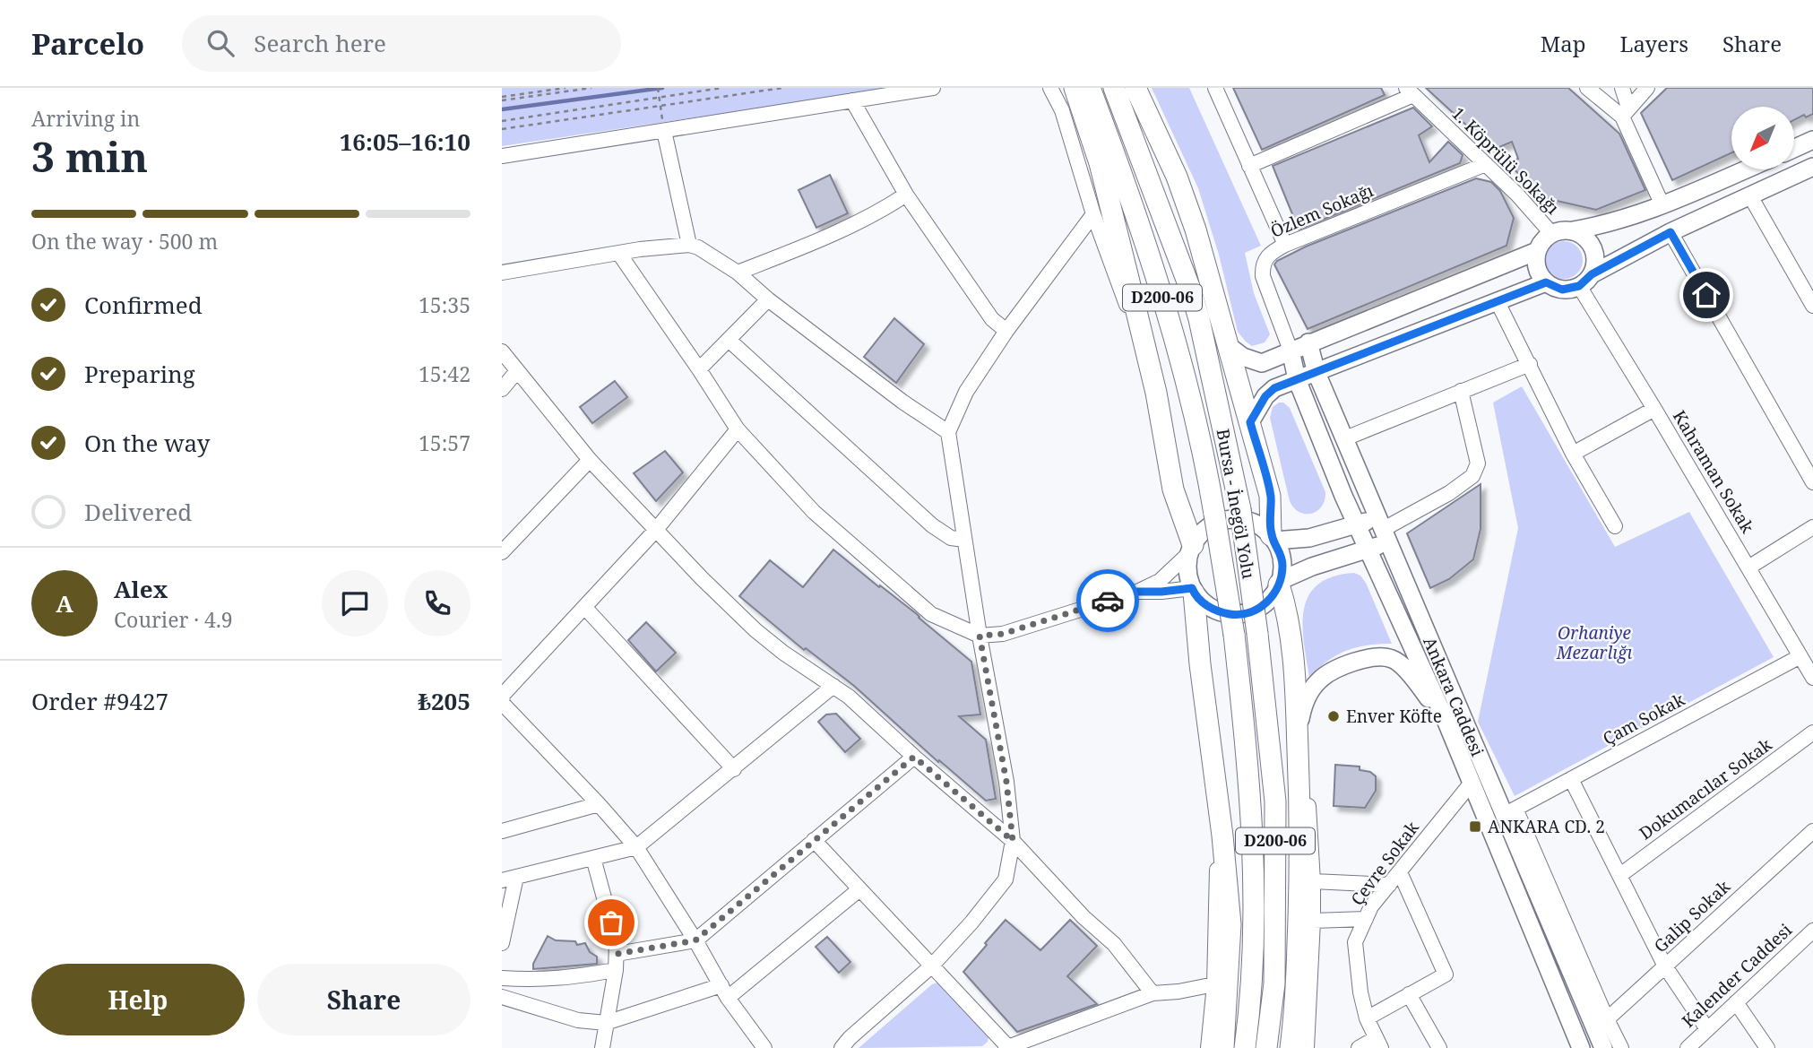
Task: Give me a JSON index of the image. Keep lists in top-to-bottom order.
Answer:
{
  "streets": {
    "highway": ["D200-06", "Bursa - İnegöl Yolu"],
    "main road": ["Ankara Caddesi"],
    "street": [
      "1. Köprülü Sokağı",
      "Özlem Sokağı",
      "Kahraman Sokak",
      "Çam Sokak",
      "Dokumacılar Sokak",
      "Çevre Sokak",
      "Galip Sokak",
      "Kalender Caddesi"
    ]
  },
  "crossings": [
    ["1. Köprülü Sokağı", "Özlem Sokağı"],
    ["1. Köprülü Sokağı", "Kahraman Sokak"],
    ["Özlem Sokağı", "Ankara Caddesi"],
    ["Kahraman Sokak", "Çam Sokak"],
    ["Ankara Caddesi", "Çam Sokak"],
    ["Ankara Caddesi", "Çevre Sokak"],
    ["Ankara Caddesi", "Galip Sokak"]
  ],
  "parks": ["Orhaniye Mezarlığı"],
  "places": {
    "other": ["Enver Köfte"],
    "transit": ["ANKARA CD. 2"]
  },
  "north": "bottom left",
  "page": {
    "header": "Parcelo",
    "search": "Search here",
    "nav": ["Map", "Layers", "Share"],
    "heading": ["3 min", "Arriving in", "16:05–16:10"],
    "panel": [
      "Alex",
      "Courier · 4.9",
      "Order #9427",
      "₺205"
    ],
    "bar": "On the way · 500 m",
    "list": [
      ["Confirmed", "15:35"],
      ["Preparing", "15:42"],
      ["On the way", "15:57"],
      "Delivered"
    ],
    "round": "A",
    "buttons": ["Help", "Share"]
  }
}
